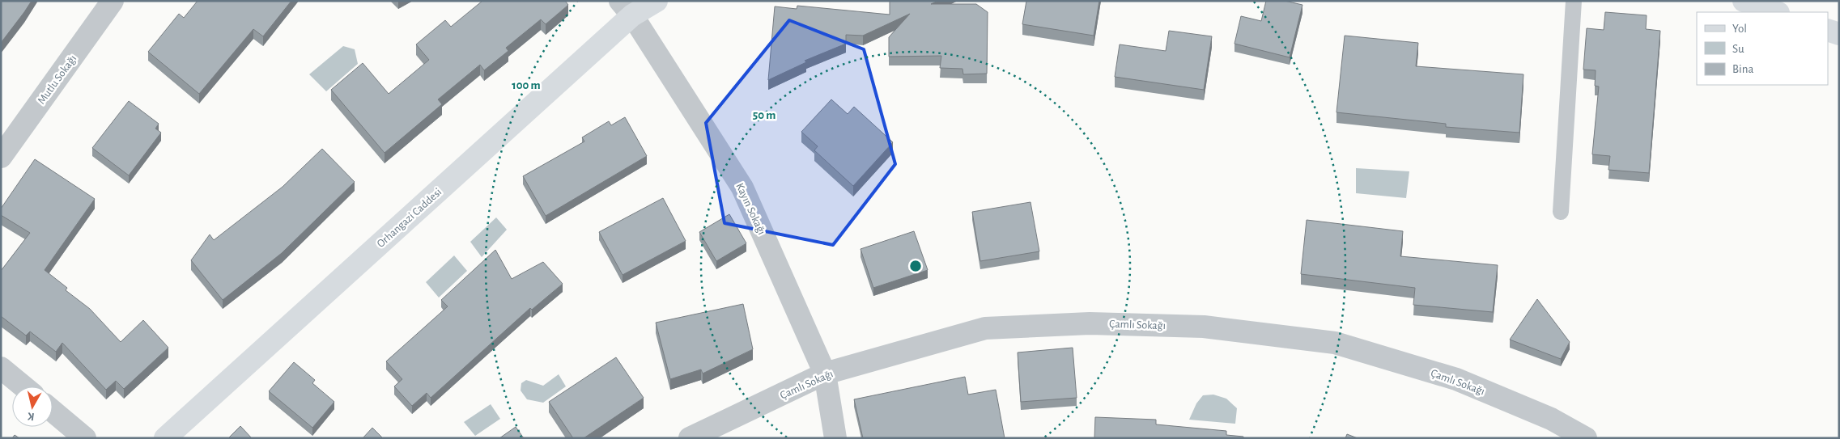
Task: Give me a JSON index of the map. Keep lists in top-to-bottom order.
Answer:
{
  "streets": {
    "street": [
      "Mutlu Sokağı",
      "Kayın Sokağı",
      "Orhangazi Caddesi",
      "Çamlı Sokağı"
    ]
  },
  "crossings": [
    ["Kayın Sokağı", "Orhangazi Caddesi"],
    ["Kayın Sokağı", "Çamlı Sokağı"]
  ],
  "legend": ["Yol", "Su", "Bina"],
  "north": "bottom",
  "rings": ["100 m", "50 m"]
}
